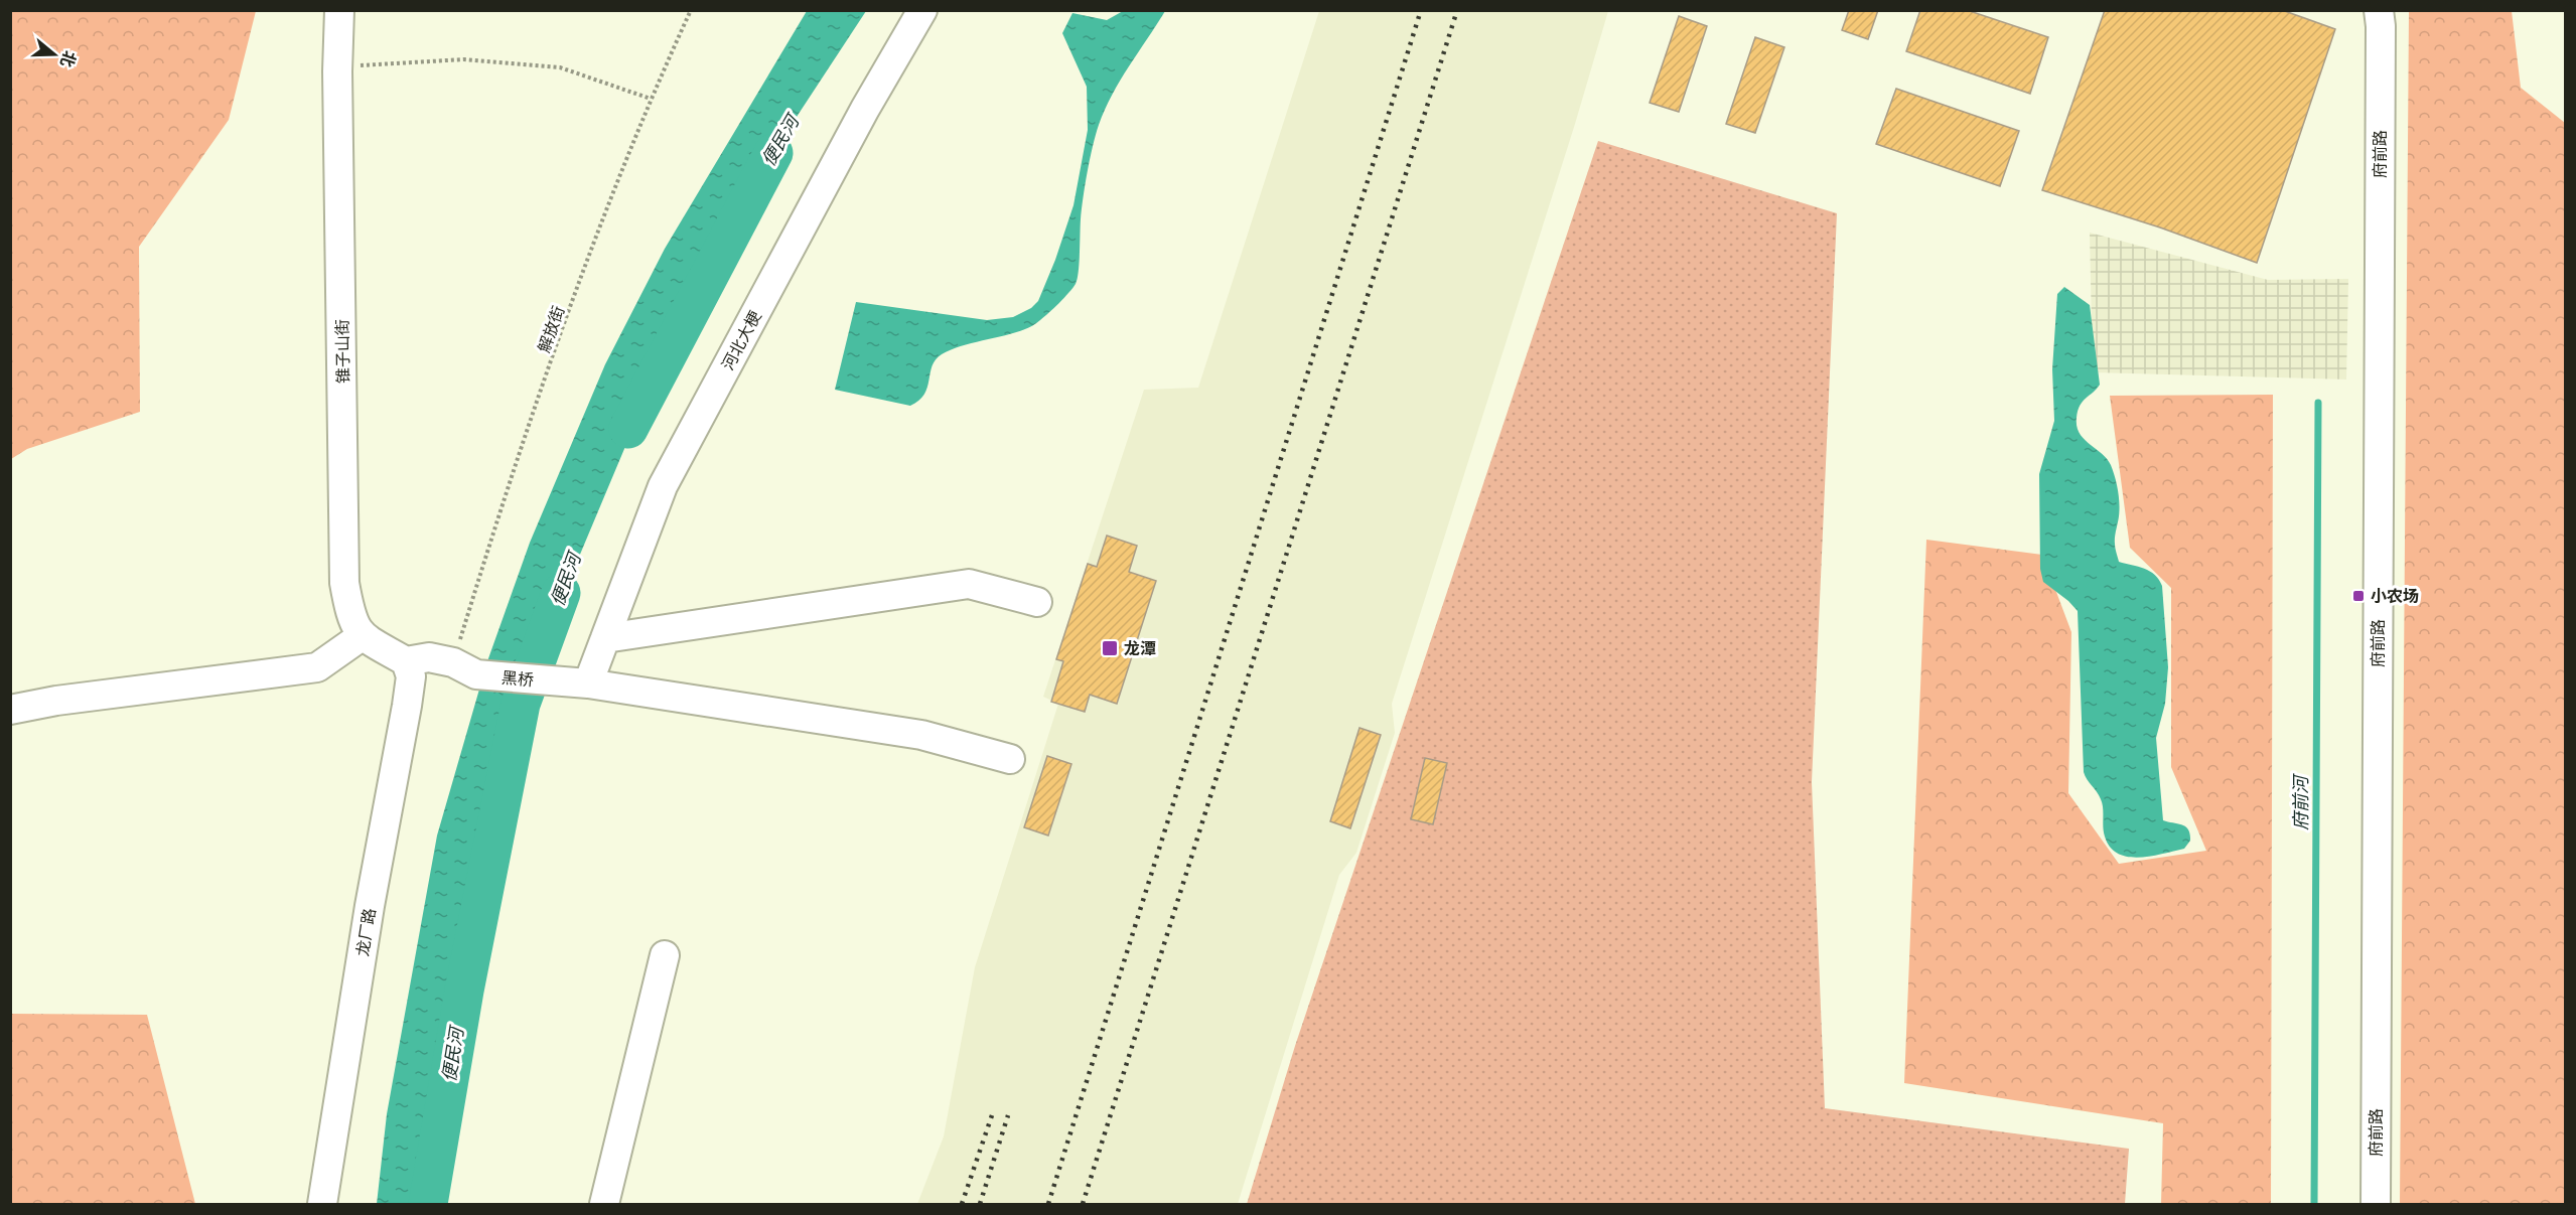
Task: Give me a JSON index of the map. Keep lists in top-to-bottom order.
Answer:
{
  "streets": {
    "street": [
      "府前路",
      "河北大梗",
      "锥子山街",
      "黑桥",
      "龙厂路"
    ],
    "path": ["解放街"]
  },
  "crossings": [
    ["解放街", "黑桥"],
    ["河北大梗", "黑桥"],
    ["黑桥", "龙厂路"]
  ],
  "water": ["便民河", "府前河"],
  "places": {
    "transit": ["小农场", "龙潭"]
  },
  "north": "right"
}
